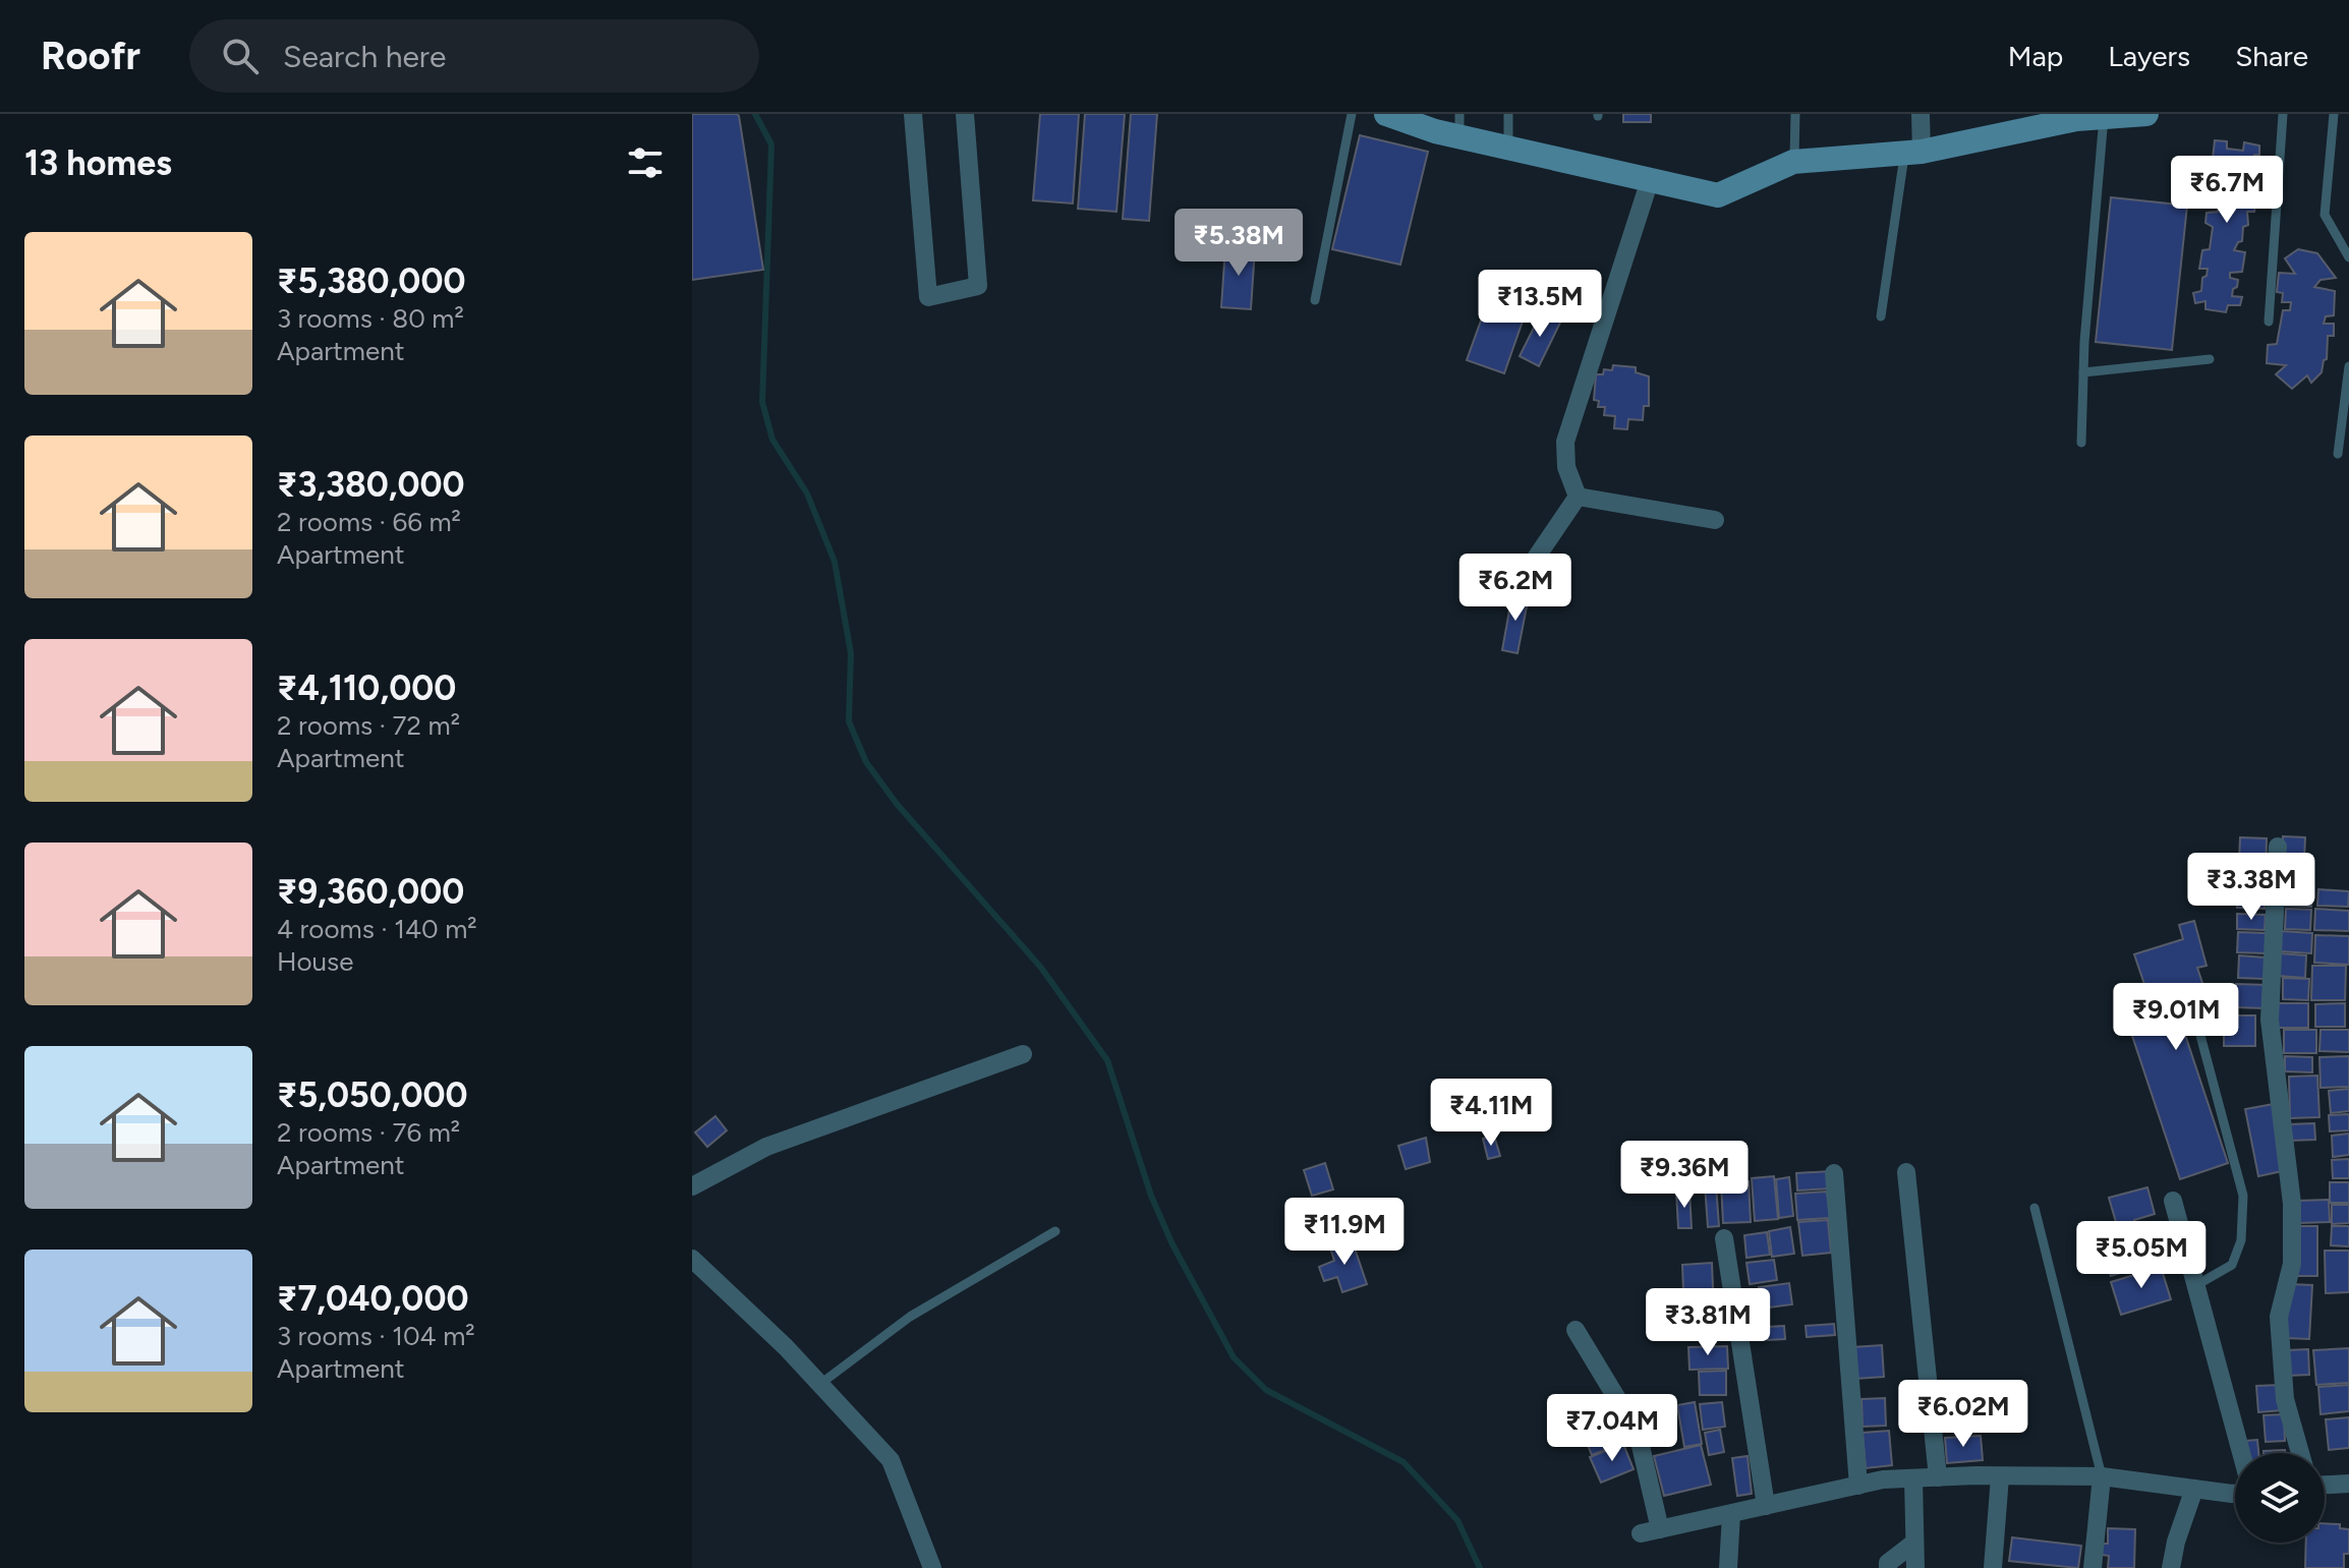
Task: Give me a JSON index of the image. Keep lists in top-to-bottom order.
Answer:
{
  "page": {
    "header": "Roofr",
    "search": "Search here",
    "nav": ["Map", "Layers", "Share"],
    "heading": "13 homes",
    "price": [
      "₹6.7M",
      "₹5.38M",
      "₹13.5M",
      "₹6.2M",
      "₹3.38M",
      "₹9.01M",
      "₹4.11M",
      "₹9.36M",
      "₹11.9M",
      "₹5.05M",
      "₹3.81M",
      "₹6.02M",
      "₹7.04M"
    ],
    "list": [
      {
        "name": "₹5,380,000",
        "note": "3 rooms · 80 m² · Apartment"
      },
      {
        "name": "₹3,380,000",
        "note": "2 rooms · 66 m² · Apartment"
      },
      {
        "name": "₹4,110,000",
        "note": "2 rooms · 72 m² · Apartment"
      },
      {
        "name": "₹9,360,000",
        "note": "4 rooms · 140 m² · House"
      },
      {
        "name": "₹5,050,000",
        "note": "2 rooms · 76 m² · Apartment"
      },
      {
        "name": "₹7,040,000",
        "note": "3 rooms · 104 m² · Apartment"
      }
    ]
  }
}
